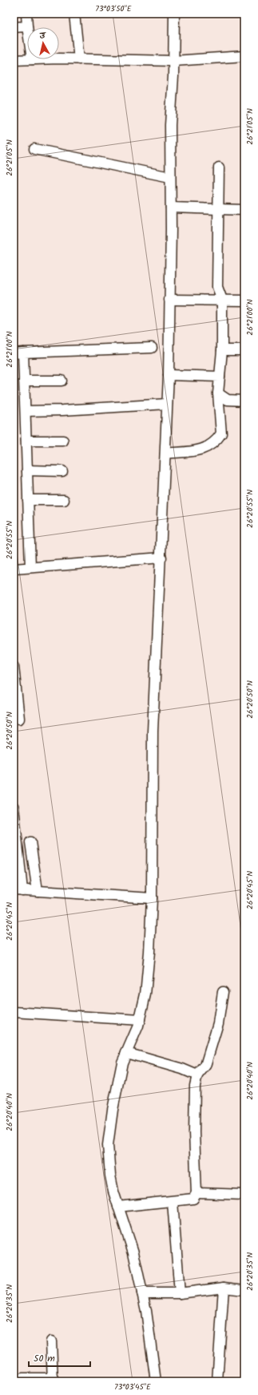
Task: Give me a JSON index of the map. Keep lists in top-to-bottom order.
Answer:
{
  "scale_bar": "50 m",
  "north": "top",
  "coordinates": [
    "73°03'50\"E",
    "26°21'05\"N",
    "26°21'00\"N",
    "26°20'55\"N",
    "26°20'50\"N",
    "26°20'45\"N",
    "26°20'40\"N",
    "26°20'35\"N",
    "73°03'45\"E"
  ]
}
